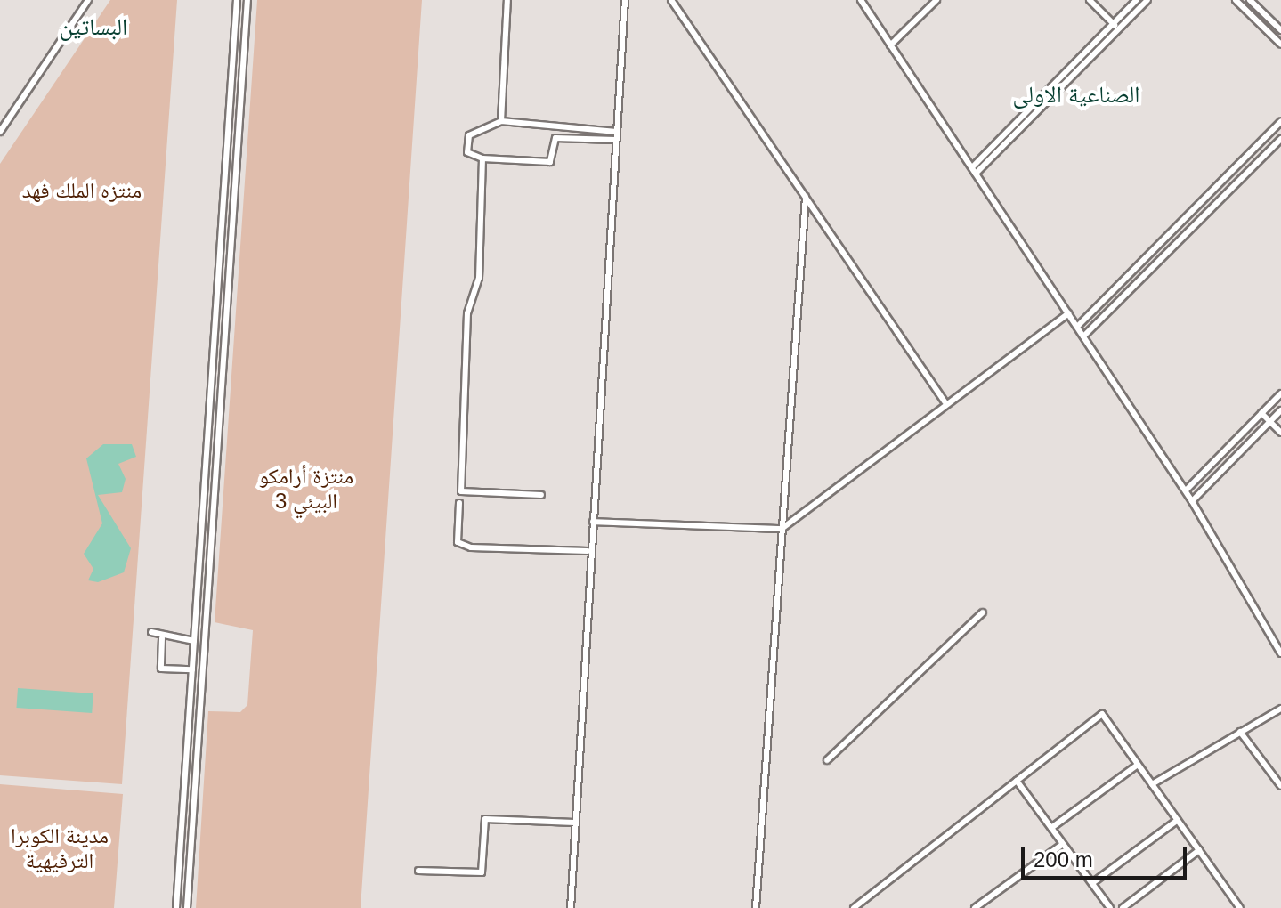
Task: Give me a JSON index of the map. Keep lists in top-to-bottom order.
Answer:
{
  "districts": ["البساتين", "الصناعية الاولى"],
  "parks": ["منتزه الملك فهد", "منتزة أرامكو البيئي 3", "مدينة الكوبرا الترفيهية"],
  "scale_bar": "200 m"
}
